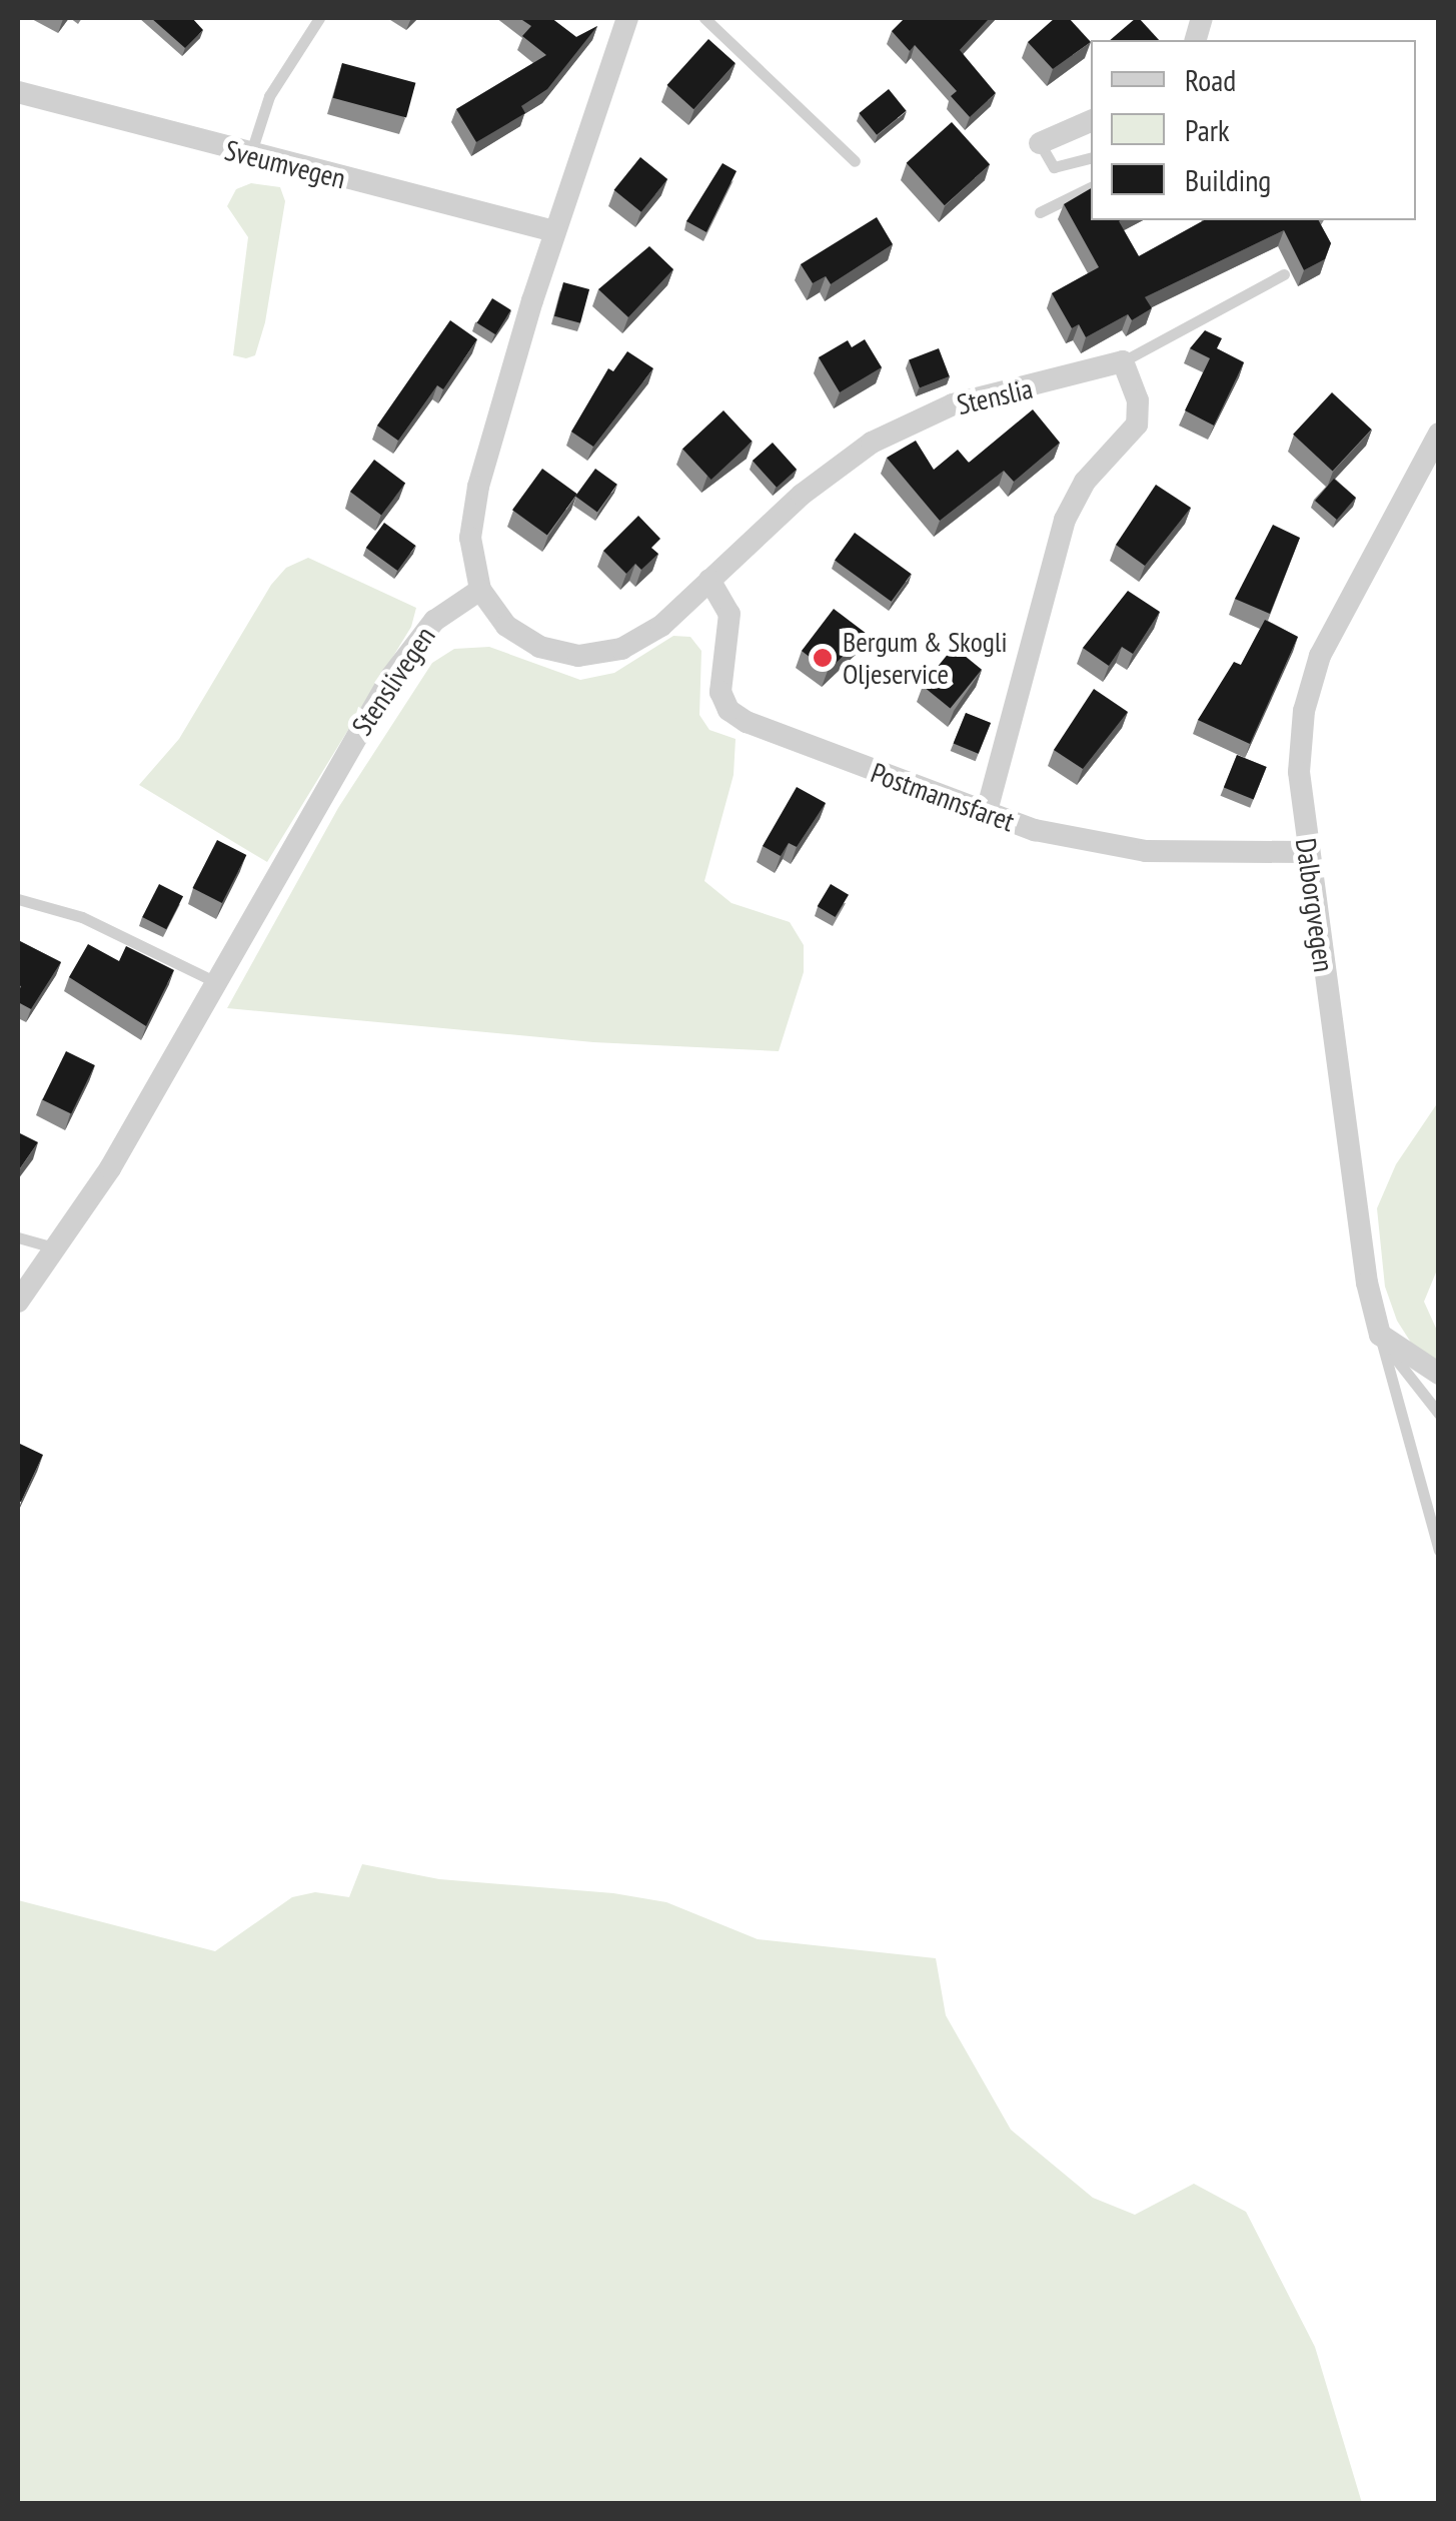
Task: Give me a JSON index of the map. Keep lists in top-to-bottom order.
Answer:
{
  "streets": {
    "street": [
      "Sveumvegen",
      "Stenslia",
      "Stenslivegen",
      "Postmannsfaret",
      "Dalborgvegen"
    ]
  },
  "crossings": [
    ["Stenslia", "Stenslivegen"],
    ["Stenslia", "Postmannsfaret"],
    ["Postmannsfaret", "Dalborgvegen"]
  ],
  "places": ["Bergum & Skogli Oljeservice"],
  "legend": ["Road", "Park", "Building"]
}
